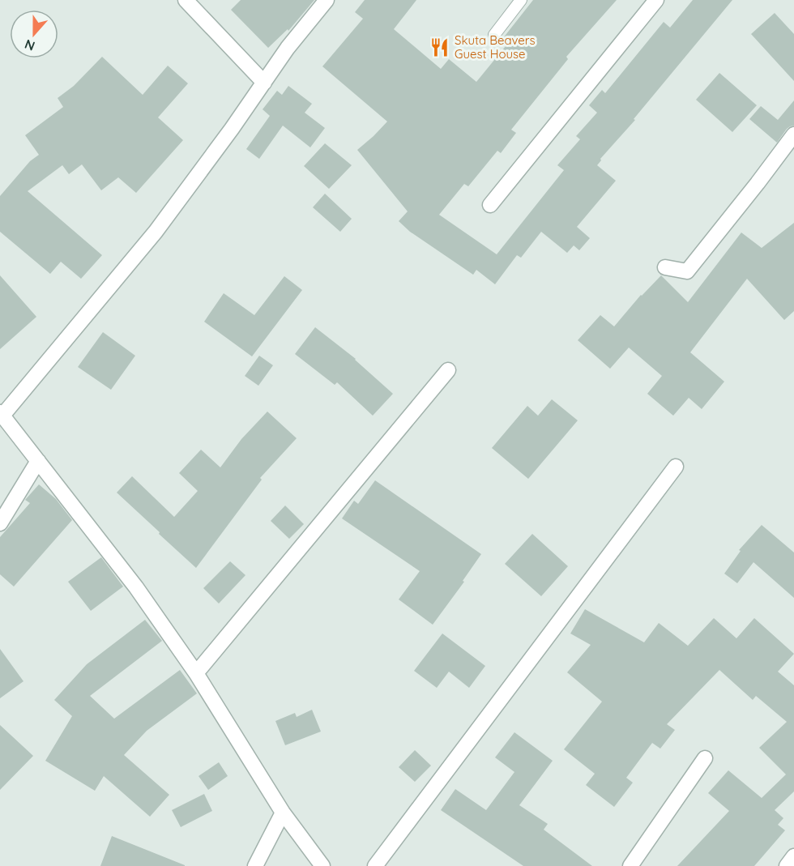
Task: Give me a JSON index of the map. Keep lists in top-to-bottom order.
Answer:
{
  "places": {
    "restaurant": ["Skuta Beavers Guest House"]
  },
  "north": "bottom"
}
